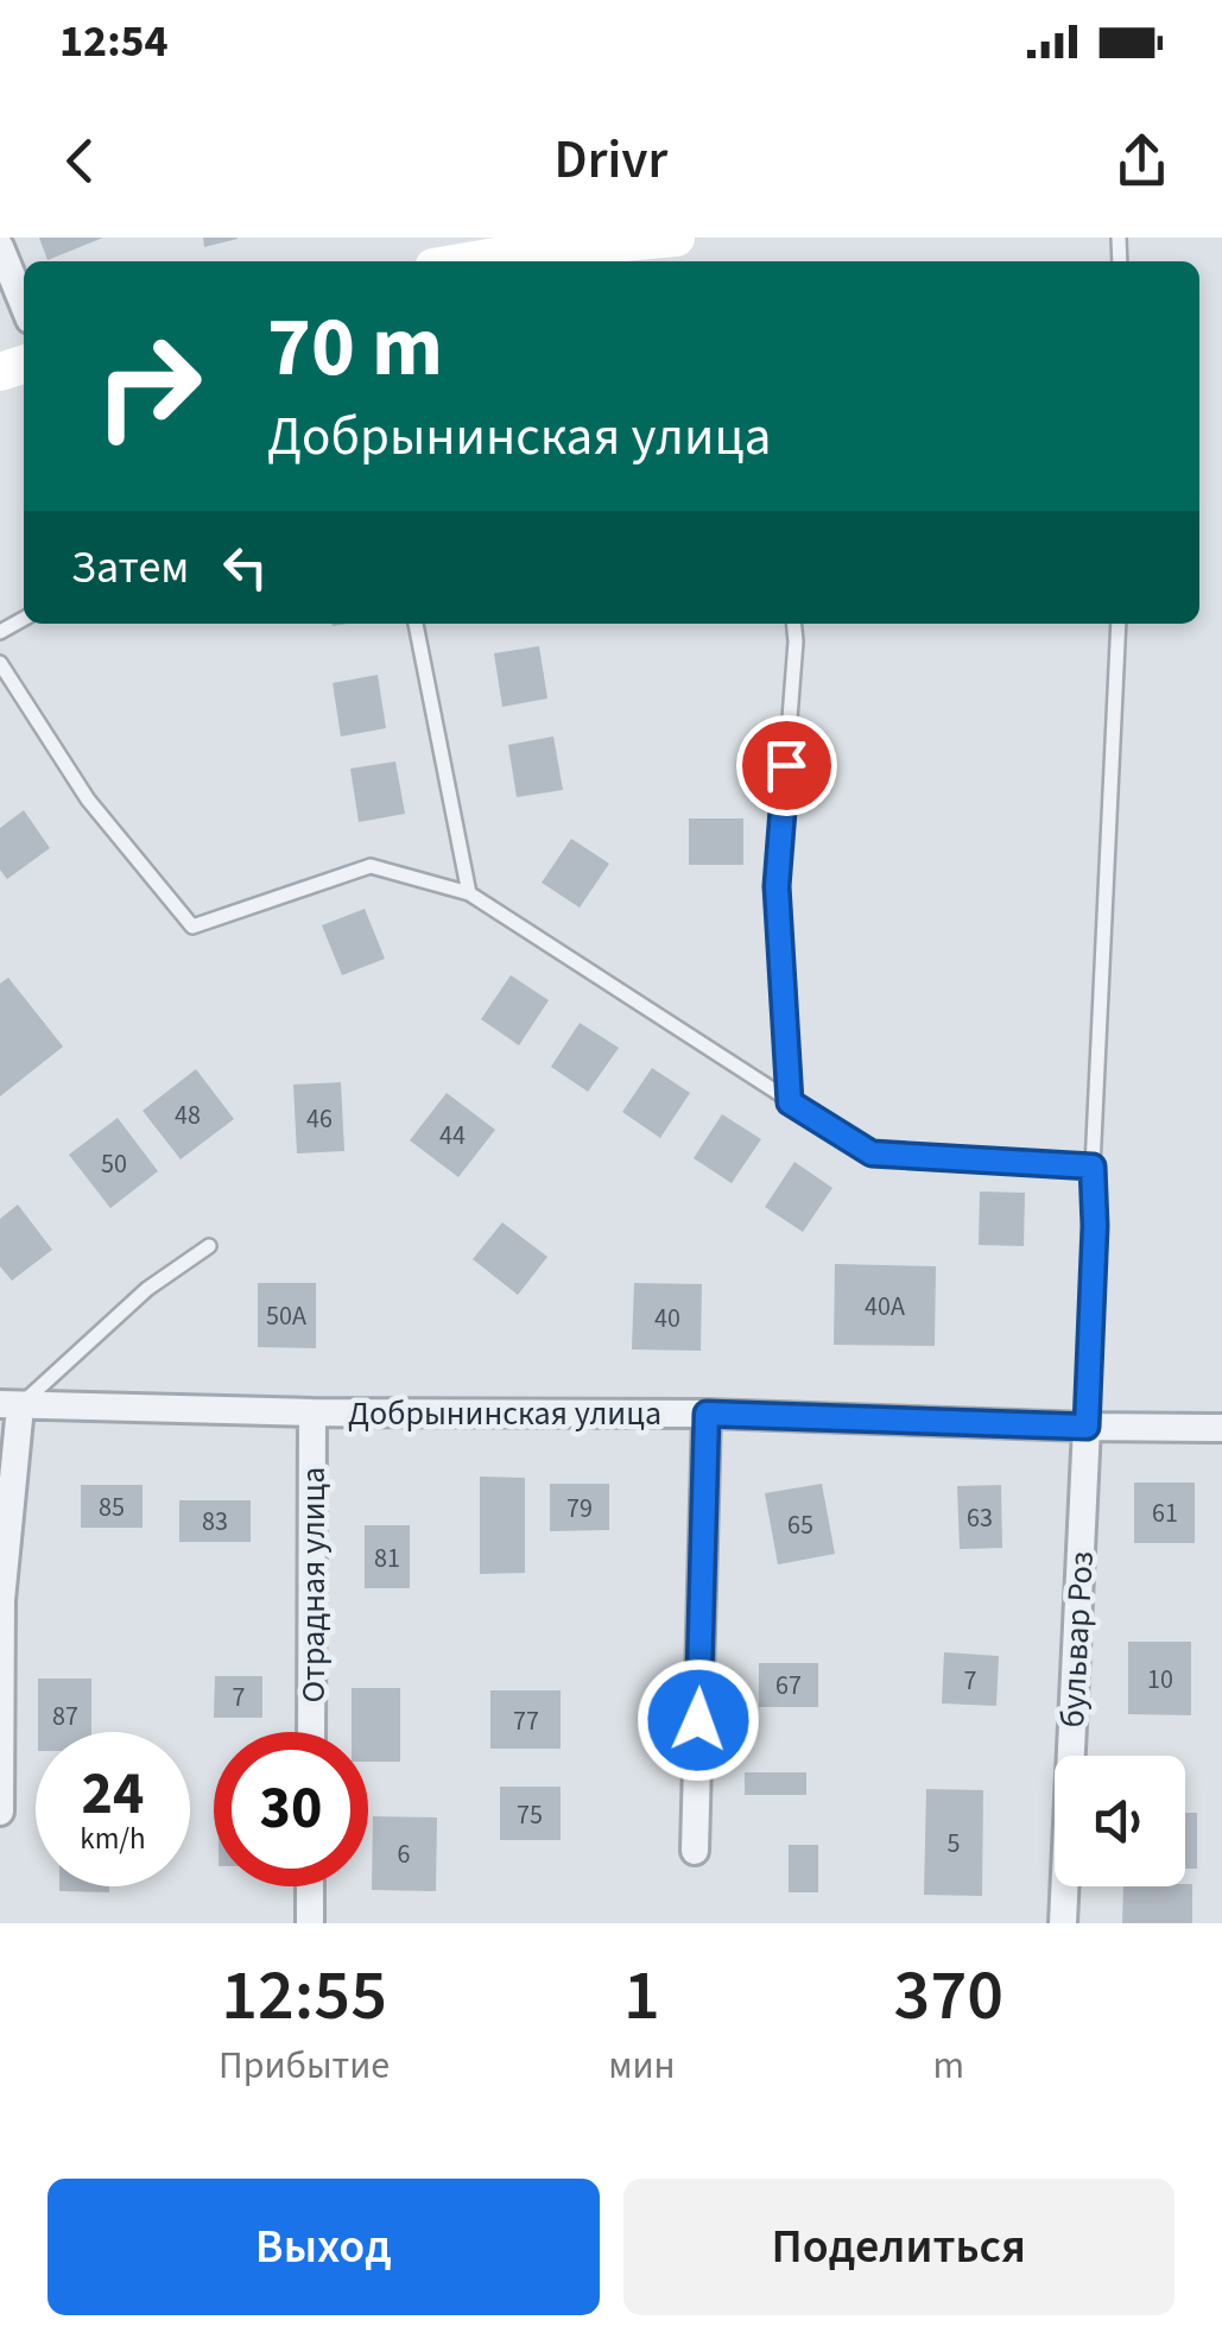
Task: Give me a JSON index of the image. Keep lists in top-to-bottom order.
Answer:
{
  "streets": {
    "street": ["Добрынинская улица", "Отрадная улица", "бульвар Роз"]
  },
  "crossings": [
    ["Добрынинская улица", "Отрадная улица"],
    ["Добрынинская улица", "бульвар Роз"]
  ],
  "house_numbers": [
    "48",
    "46",
    "44",
    "50",
    "40А",
    "50А",
    "40",
    "85",
    "79",
    "61",
    "63",
    "83",
    "65",
    "81",
    "10",
    "7",
    "67",
    "7",
    "87",
    "77",
    "75",
    "5",
    "6"
  ],
  "page": {
    "status": "12:54",
    "header": "Drivr",
    "turn": ["70 m", "Добрынинская улица"],
    "then": "Затем",
    "speed": "24 km/h",
    "limit": "30",
    "eta": [
      "12:55",
      "Прибытие",
      "1",
      "мин",
      "370",
      "m"
    ],
    "buttons": ["Выход", "Поделиться"]
  }
}
